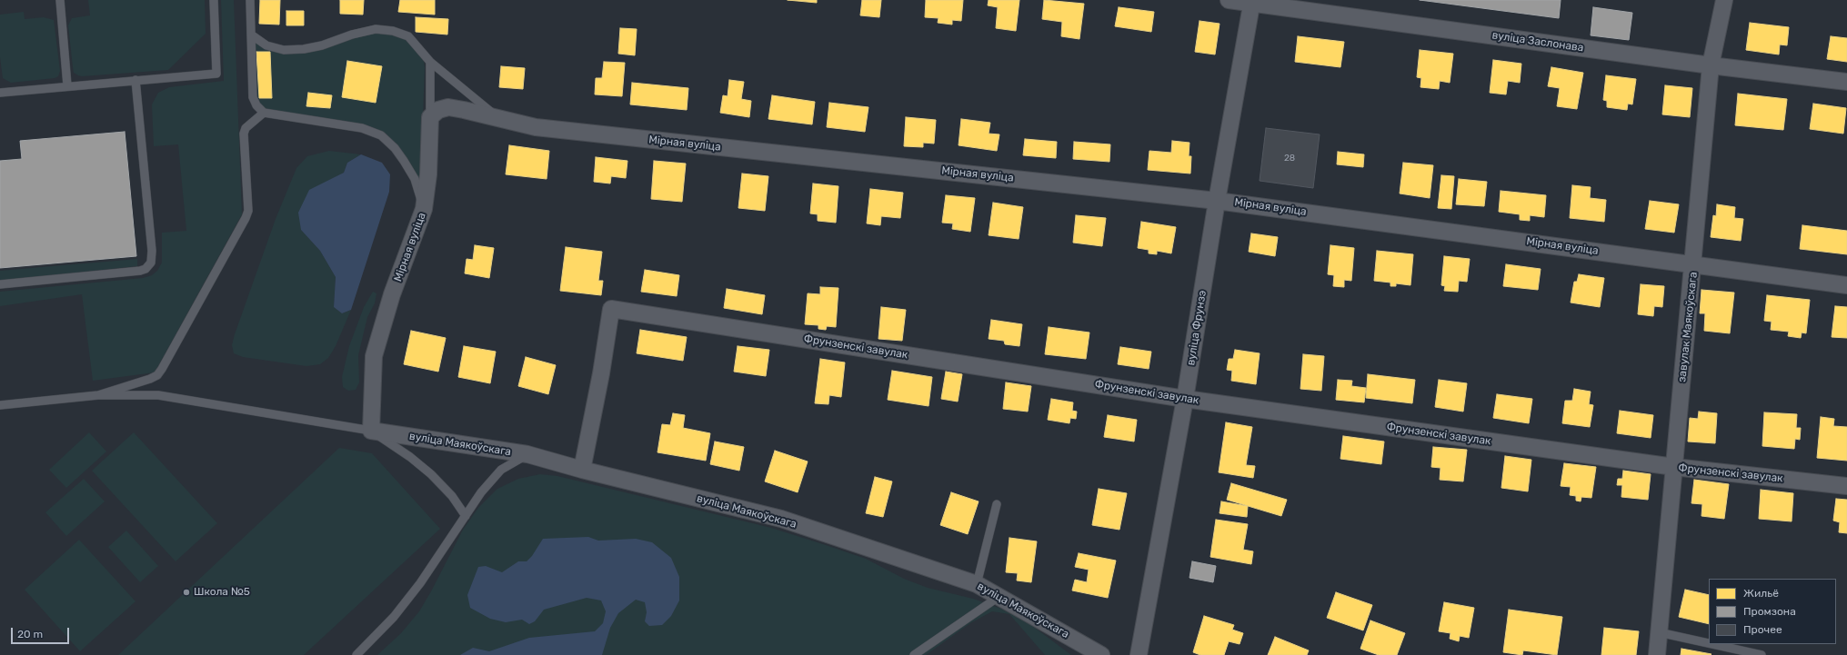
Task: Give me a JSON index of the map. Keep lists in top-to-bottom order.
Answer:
{
  "streets": {
    "street": [
      "вуліца Заслонава",
      "Мірная вуліца",
      "завулак Маякоўскага",
      "вуліца Фрунзэ",
      "Фрунзенскі завулак",
      "вуліца Маякоўскага"
    ]
  },
  "crossings": [
    ["вуліца Заслонава", "завулак Маякоўскага"],
    ["вуліца Заслонава", "вуліца Фрунзэ"],
    ["Мірная вуліца", "завулак Маякоўскага"],
    ["Мірная вуліца", "вуліца Фрунзэ"],
    ["Мірная вуліца", "вуліца Маякоўскага"],
    ["завулак Маякоўскага", "Фрунзенскі завулак"],
    ["вуліца Фрунзэ", "Фрунзенскі завулак"],
    ["Фрунзенскі завулак", "вуліца Маякоўскага"]
  ],
  "places": ["Школа №5"],
  "house_numbers": ["28"],
  "legend": ["Жильё", "Промзона", "Прочее"],
  "scale_bar": "20 m"
}
